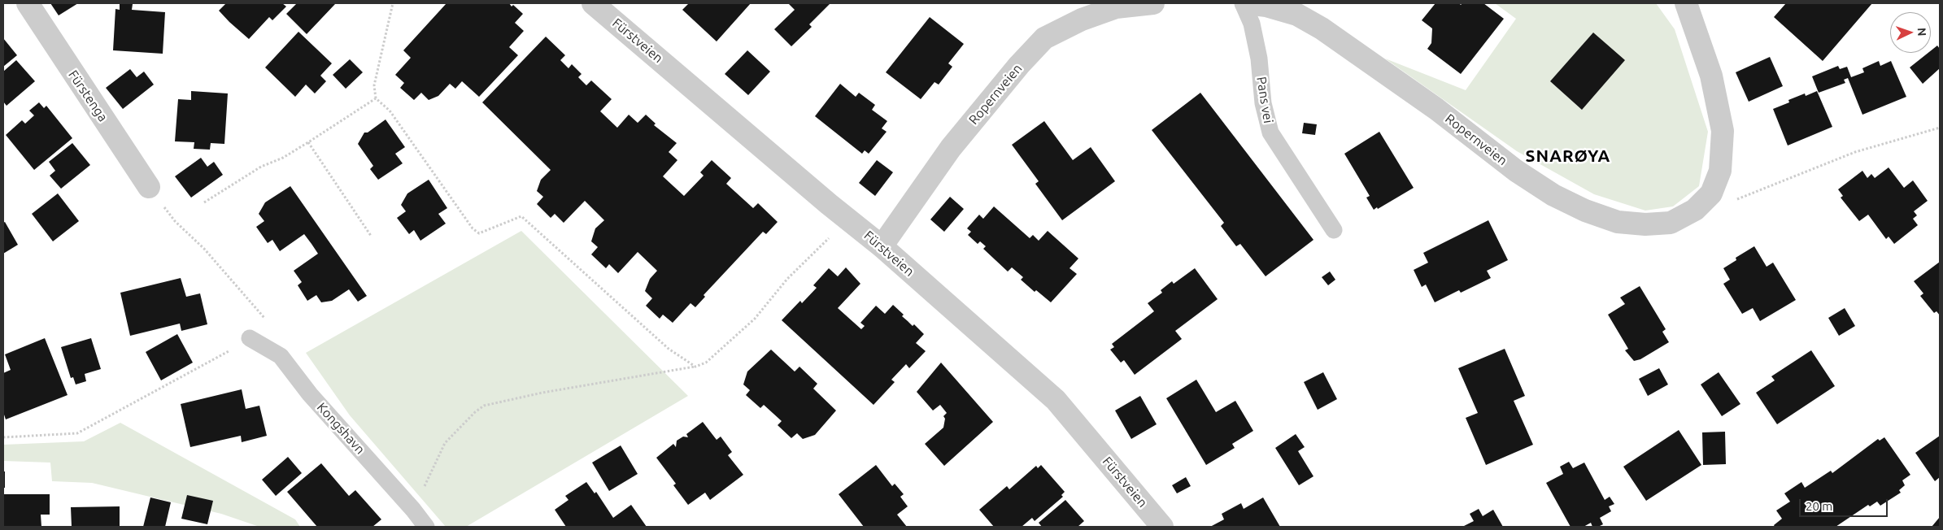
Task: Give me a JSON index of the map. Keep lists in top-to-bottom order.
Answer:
{
  "streets": {
    "street": ["Fürstveien", "Ropernveien", "Fürstenga"],
    "lane": ["Pans vei", "Kongshavn"]
  },
  "crossings": [
    ["Fürstveien", "Ropernveien"]
  ],
  "districts": ["SNARØYA"],
  "scale_bar": "20 m",
  "north": "right"
}
